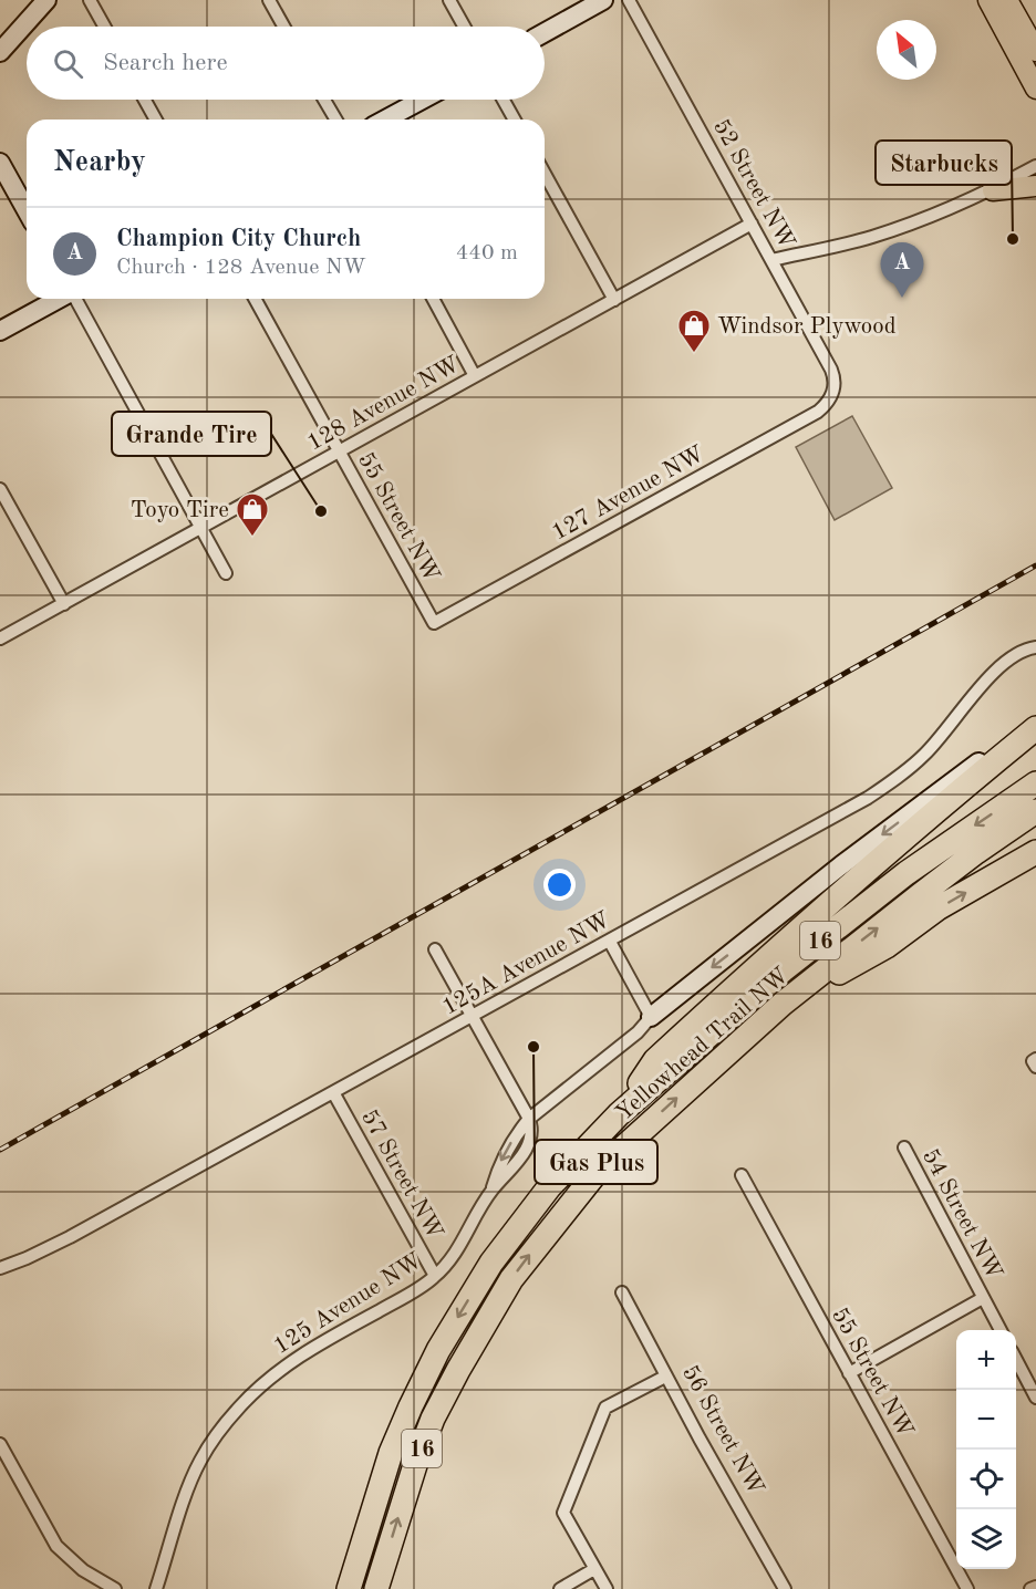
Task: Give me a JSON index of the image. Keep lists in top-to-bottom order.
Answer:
{
  "streets": {
    "highway": ["16", "Yellowhead Trail NW"],
    "street": [
      "52 Street NW",
      "128 Avenue NW",
      "127 Avenue NW",
      "55 Street NW",
      "125A Avenue NW",
      "57 Street NW",
      "54 Street NW",
      "125 Avenue NW",
      "56 Street NW"
    ]
  },
  "crossings": [
    ["52 Street NW", "128 Avenue NW"],
    ["52 Street NW", "127 Avenue NW"],
    ["128 Avenue NW", "55 Street NW"],
    ["127 Avenue NW", "55 Street NW"],
    ["125A Avenue NW", "57 Street NW"],
    ["57 Street NW", "125 Avenue NW"]
  ],
  "places": {
    "other": ["Starbucks", "Grande Tire", "Gas Plus"],
    "shop": ["Windsor Plywood", "Toyo Tire"]
  },
  "north": "top left",
  "page": {
    "search": "Search here",
    "heading": "Nearby",
    "list": [
      {
        "mark": "A",
        "name": "Champion City Church",
        "note": "Church · 128 Avenue NW",
        "value": "440 m"
      }
    ],
    "pins": "A",
    "map_buttons": ["+", "−"]
  }
}
